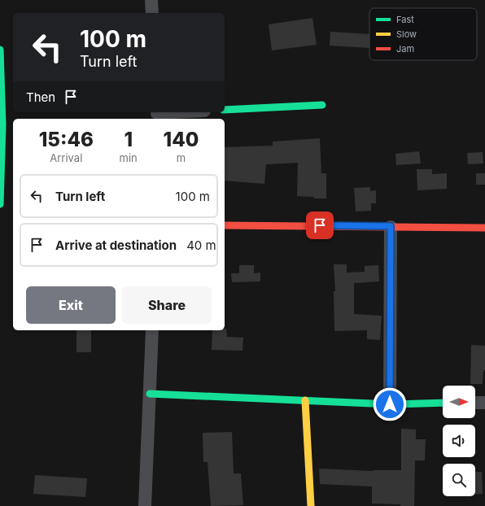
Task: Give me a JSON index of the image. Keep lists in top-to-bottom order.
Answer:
{
  "legend": ["Fast", "Slow", "Jam"],
  "north": "right",
  "page": {
    "turn": ["100 m", "Turn left"],
    "then": "Then",
    "eta": [
      "15:46",
      "Arrival",
      "1",
      "min",
      "140",
      "m"
    ],
    "list": [
      {
        "name": "Turn left",
        "value": "100 m"
      },
      {
        "name": "Arrive at destination",
        "value": "40 m"
      }
    ],
    "buttons": ["Exit", "Share"]
  }
}
